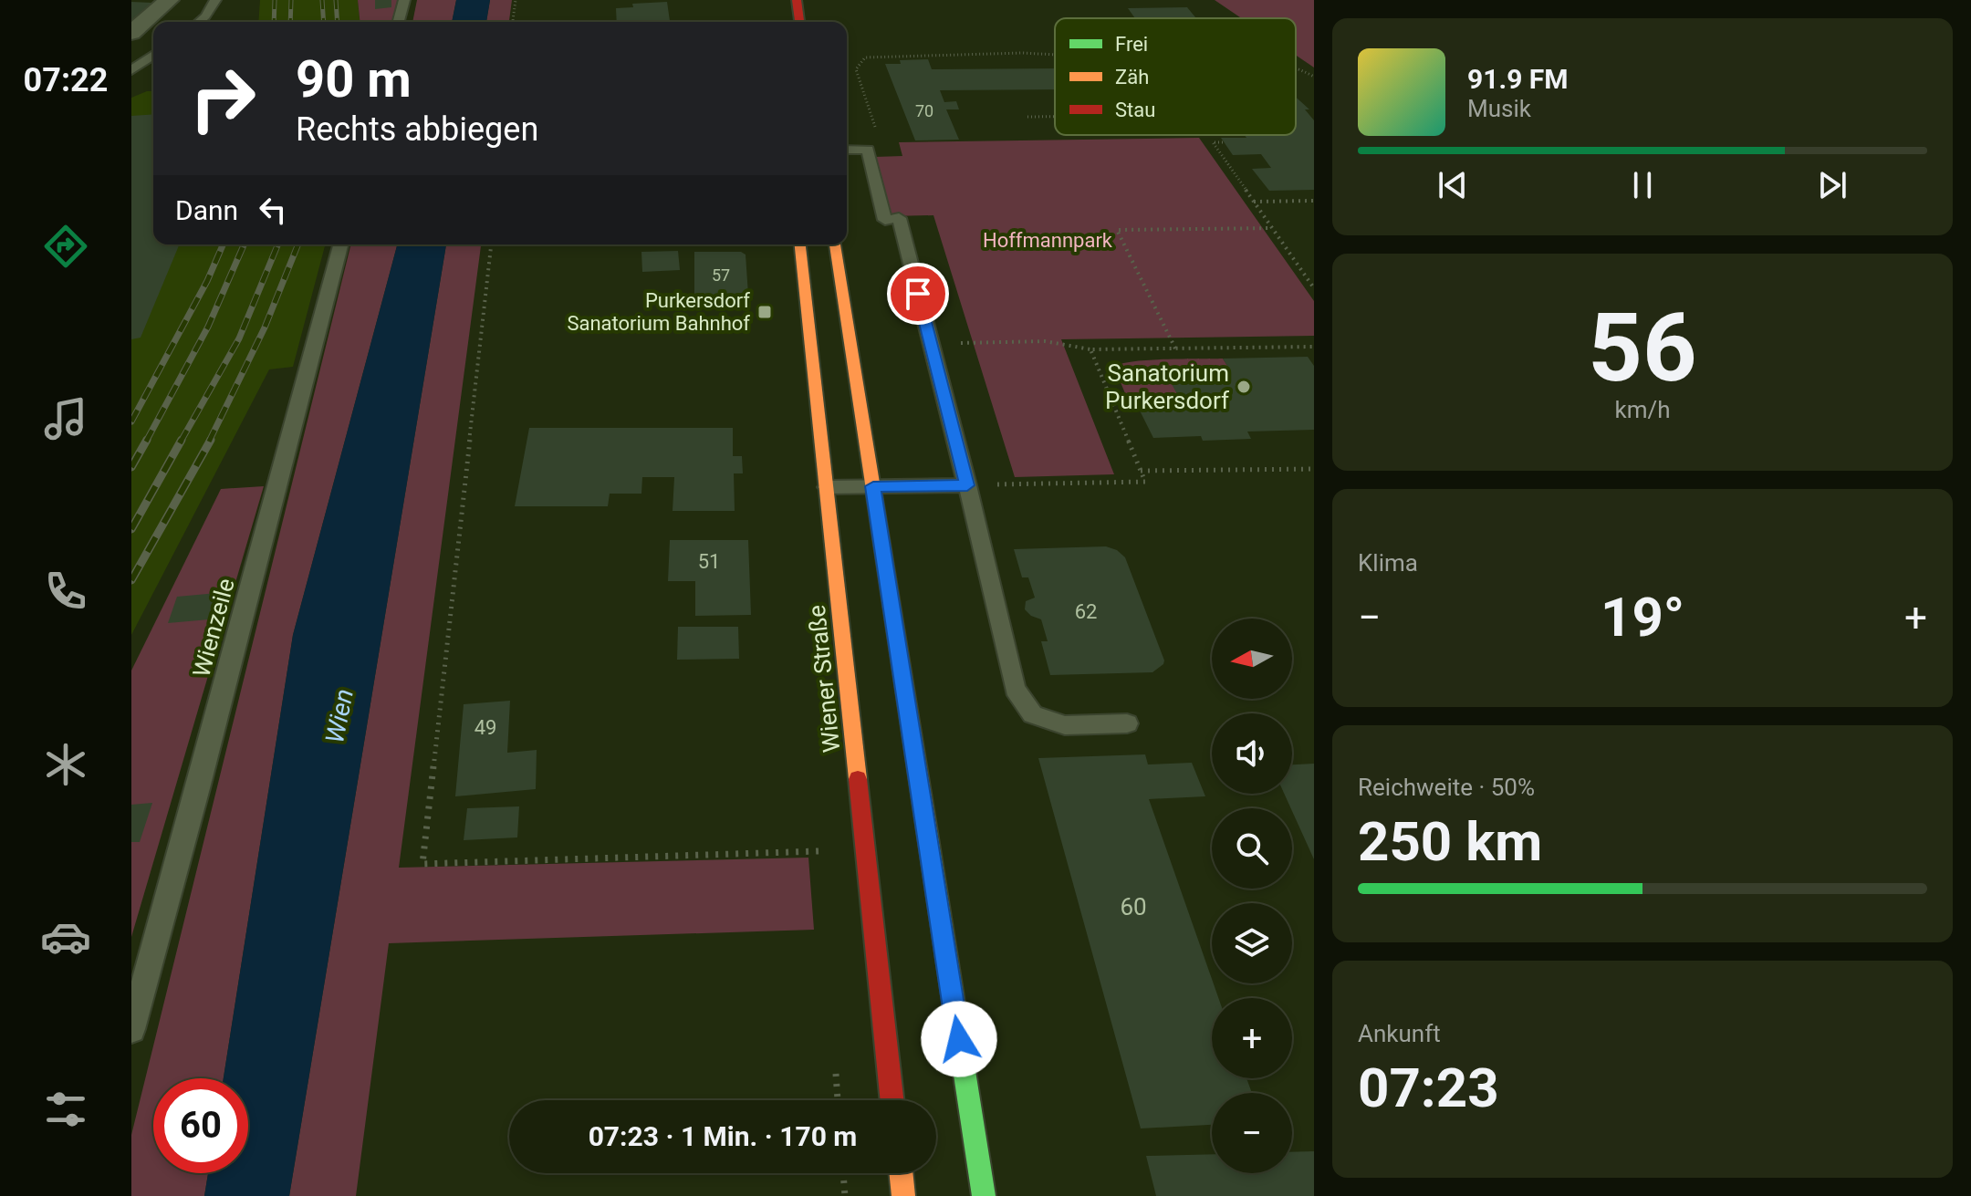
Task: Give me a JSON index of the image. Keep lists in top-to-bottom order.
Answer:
{
  "streets": {
    "main road": ["Wiener Straße"],
    "lane": ["Wienzeile"]
  },
  "water": ["Wien"],
  "parks": ["Hoffmannpark"],
  "places": {
    "transit": ["Purkersdorf Sanatorium Bahnhof"],
    "other": ["Sanatorium Purkersdorf"]
  },
  "house_numbers": [
    "70",
    "57",
    "51",
    "62",
    "49",
    "60"
  ],
  "legend": ["Frei", "Zäh", "Stau"],
  "north": "left",
  "page": {
    "tabs": "07:22",
    "turn": ["90 m", "Rechts abbiegen"],
    "song": ["91.9 FM", "Musik"],
    "then": "Dann",
    "tile": [
      ["56", "km/h"],
      "Klima",
      ["Reichweite · 50%", "250 km"],
      ["Ankunft", "07:23"]
    ],
    "heat": ["−", "19°", "+"],
    "map_buttons": ["+", "−"],
    "limit": "60",
    "trip": "07:23 · 1 Min. · 170 m"
  }
}
